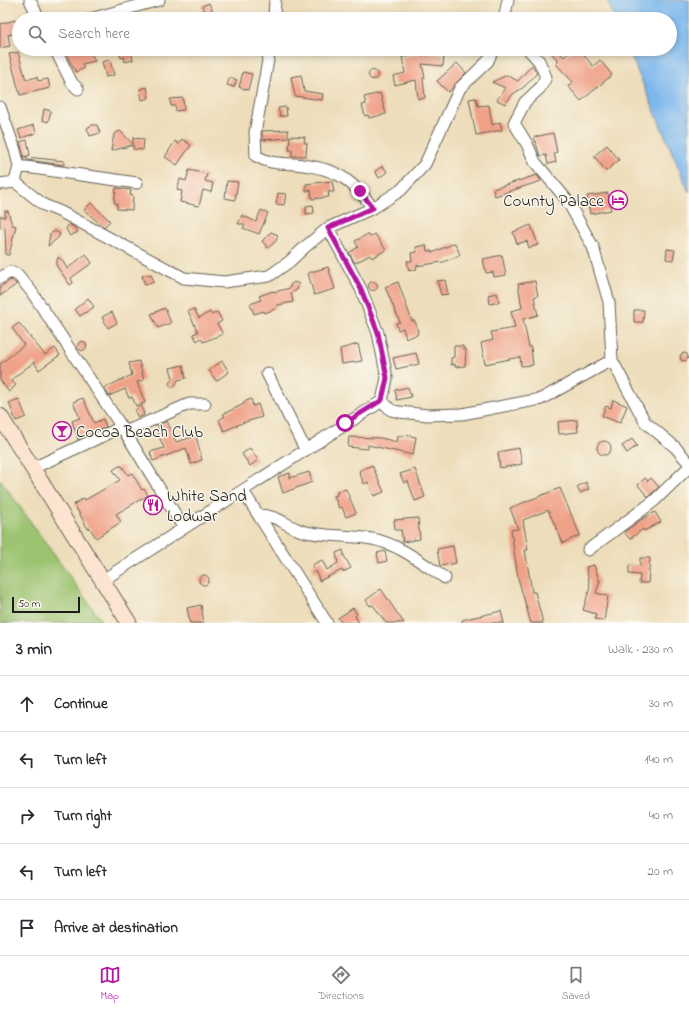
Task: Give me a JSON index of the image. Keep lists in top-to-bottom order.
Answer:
{
  "places": {
    "hotel": ["County Palace"],
    "bar": ["Cocoa Beach Club"],
    "restaurant": ["White Sand Lodwar"]
  },
  "scale_bar": "50 m",
  "page": {
    "search": "Search here",
    "scale": "50 m",
    "heading": ["3 min", "Walk · 230 m"],
    "list": [
      ["Continue", "30 m"],
      ["Turn left", "140 m"],
      ["Turn right", "40 m"],
      ["Turn left", "20 m"],
      "Arrive at destination"
    ],
    "nav": ["Map", "Directions", "Saved"]
  }
}
